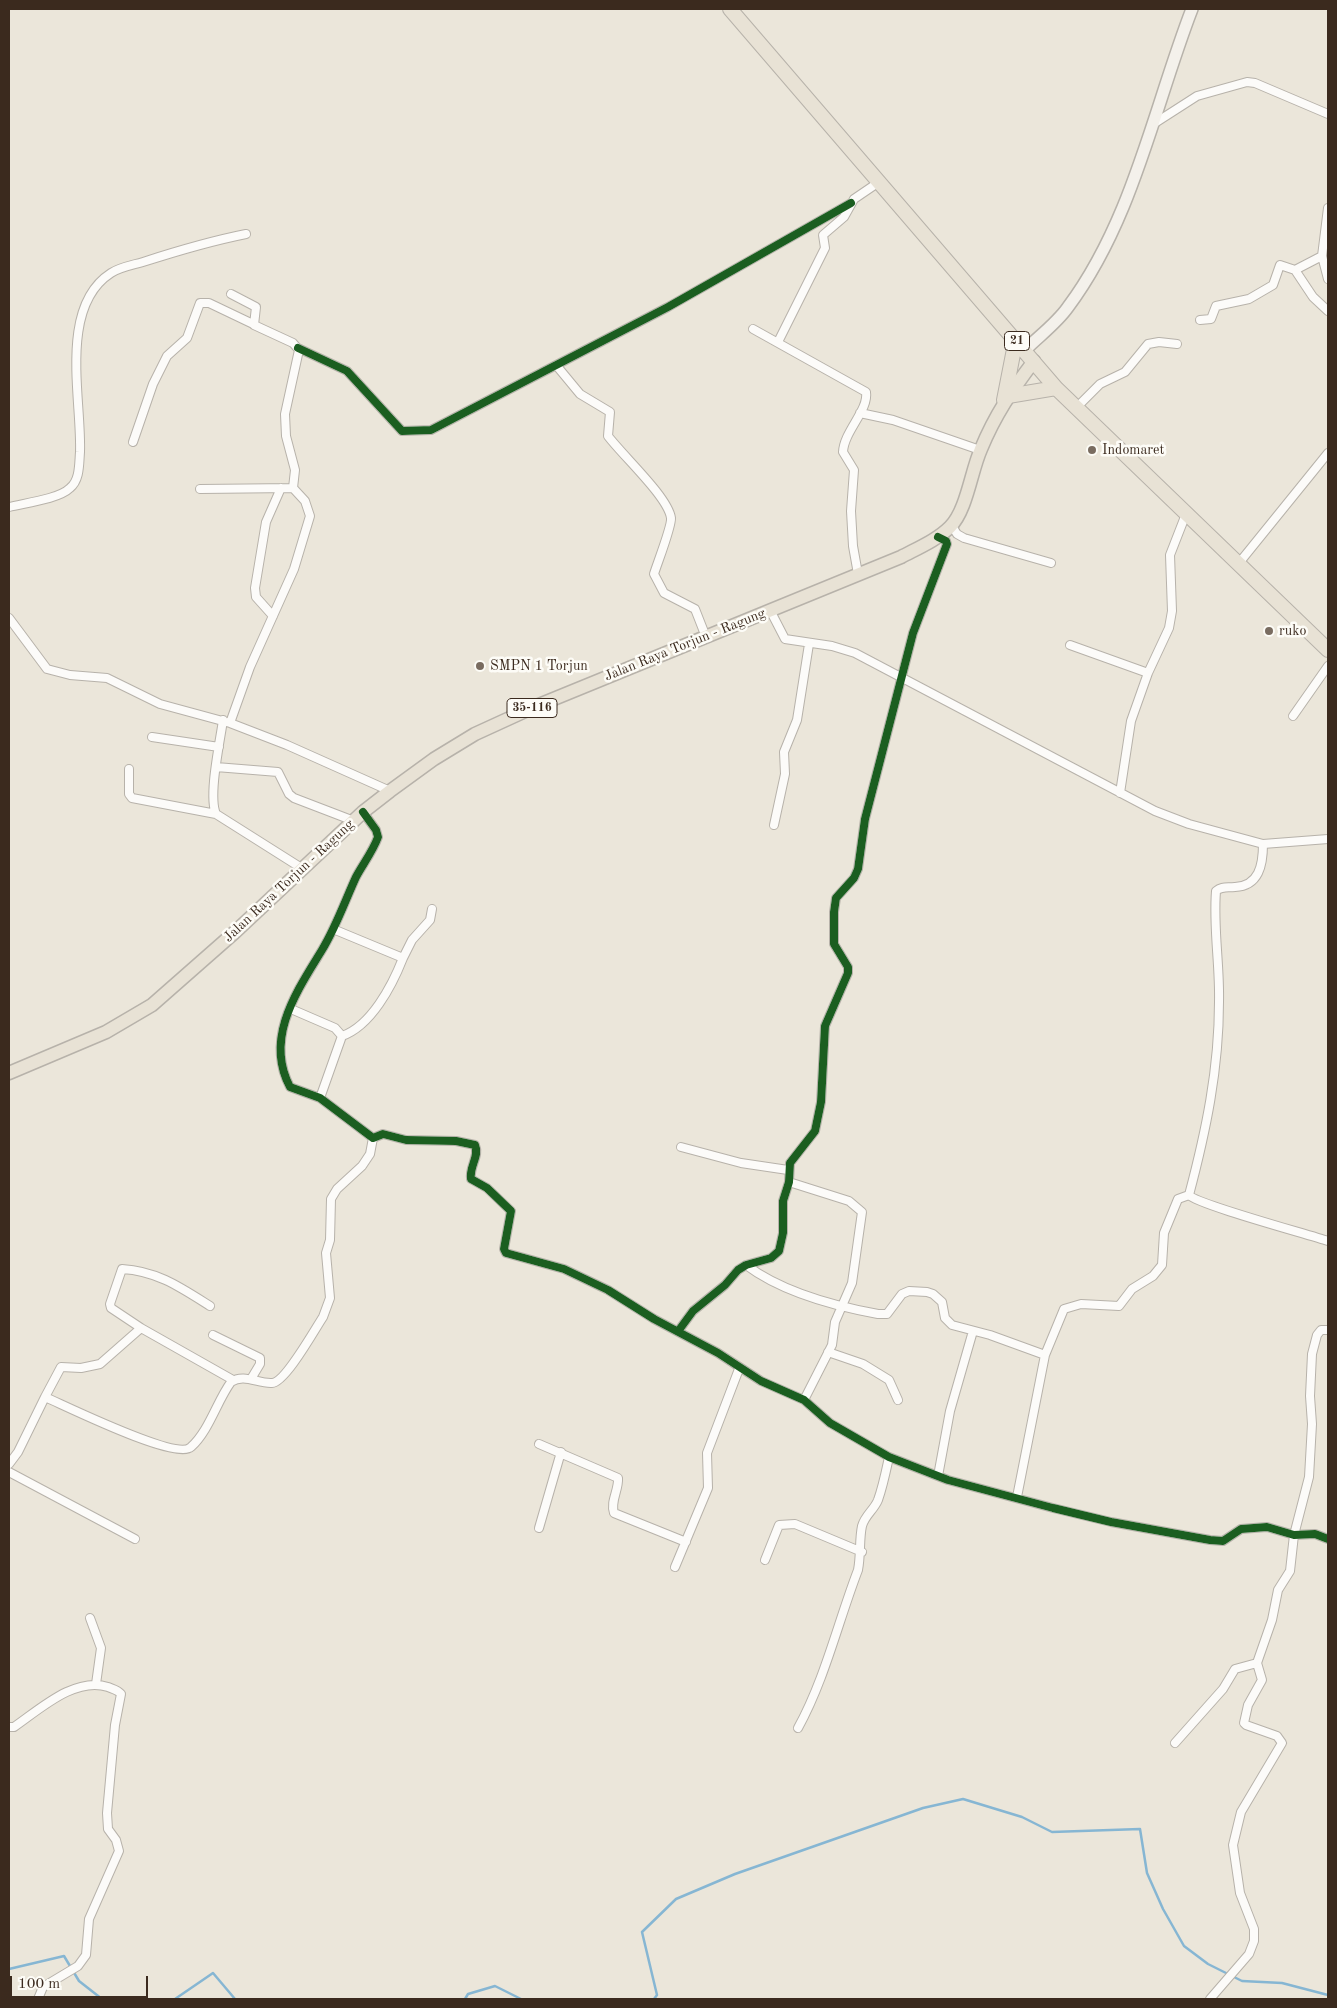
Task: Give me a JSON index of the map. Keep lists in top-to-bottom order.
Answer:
{
  "streets": {
    "highway": ["21"],
    "main road": ["Jalan Raya Torjun - Ragung", "35-116"]
  },
  "crossings": [
    ["21", "Jalan Raya Torjun - Ragung"]
  ],
  "places": ["Indomaret", "ruko", "SMPN 1 Torjun"],
  "scale_bar": "100 m"
}
